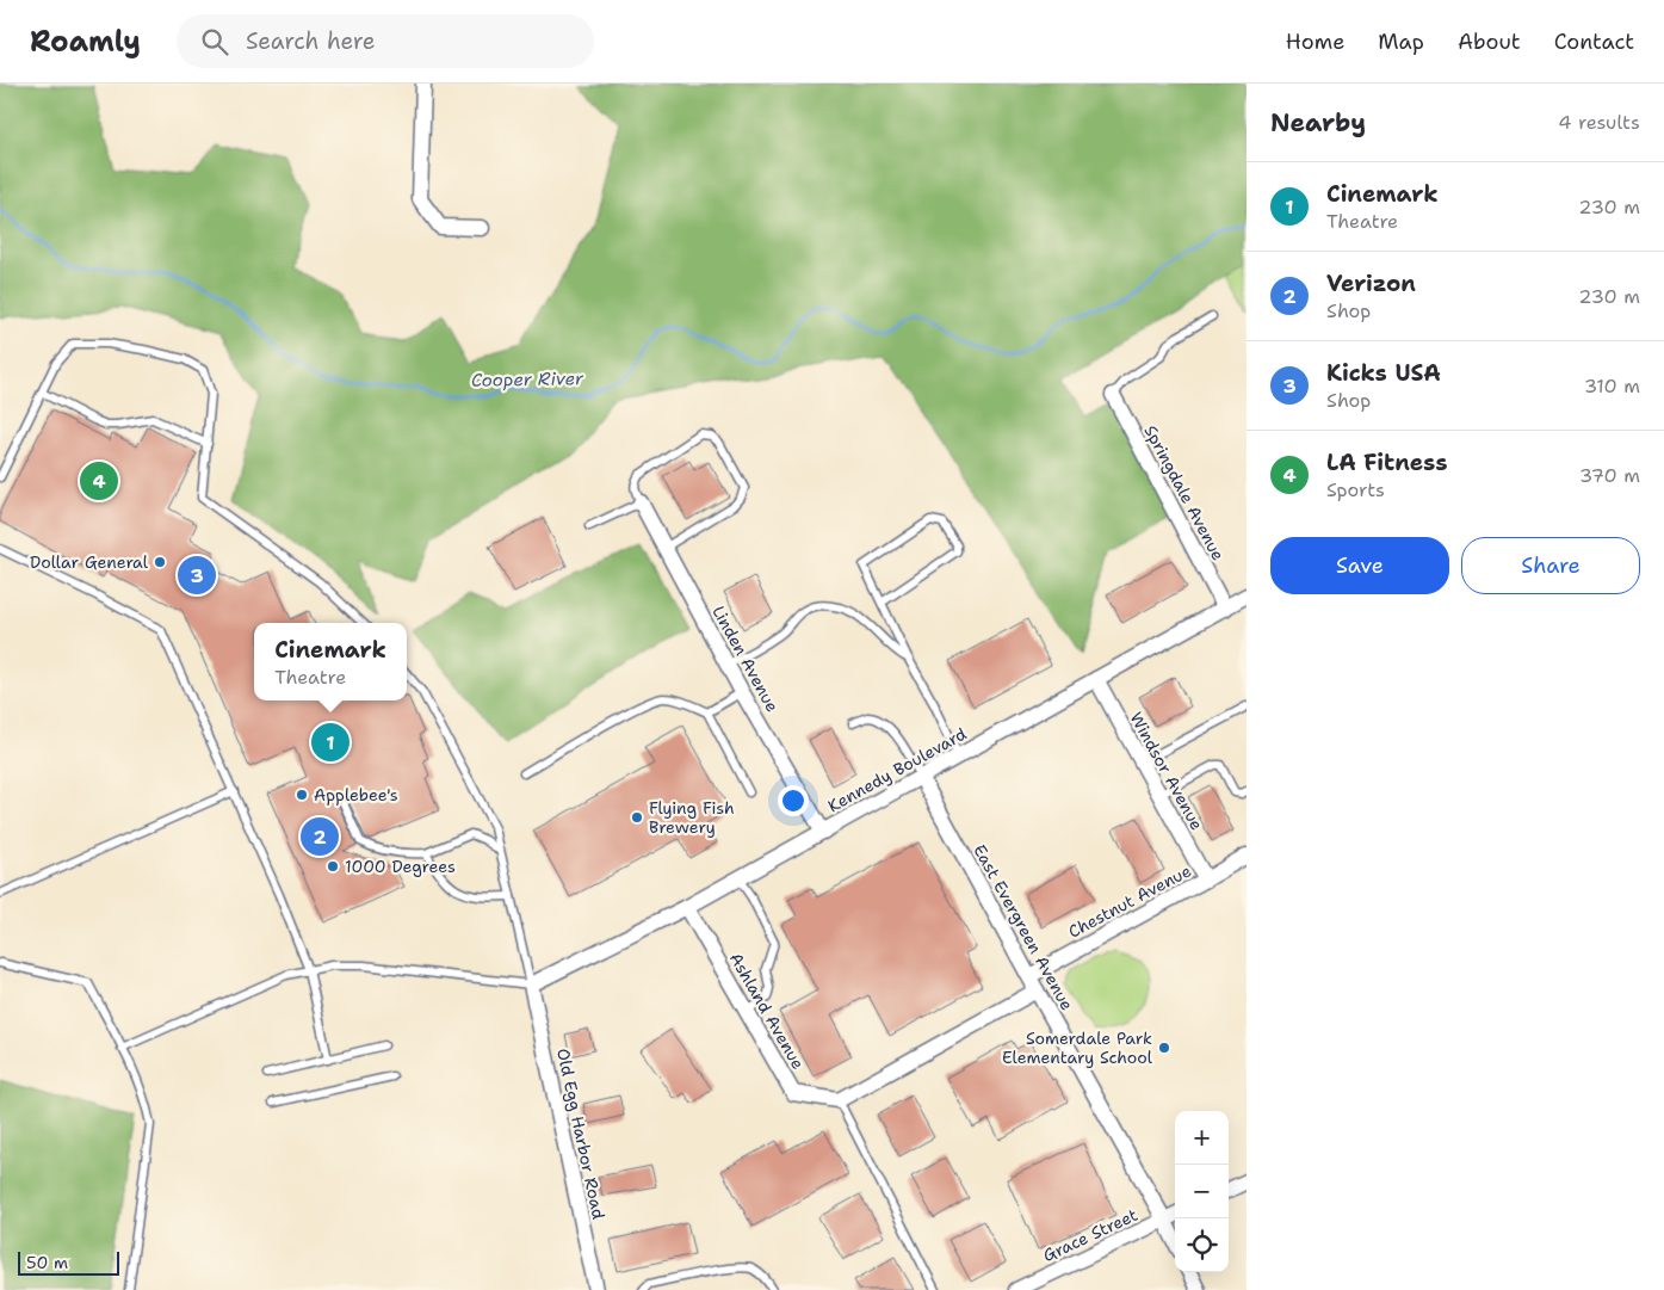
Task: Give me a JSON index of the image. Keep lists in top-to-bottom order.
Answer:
{
  "streets": {
    "street": [
      "Springdale Avenue",
      "Linden Avenue",
      "Kennedy Boulevard",
      "Windsor Avenue",
      "Chestnut Avenue",
      "East Evergreen Avenue",
      "Ashland Avenue",
      "Old Egg Harbor Road",
      "Grace Street"
    ]
  },
  "crossings": [
    ["Springdale Avenue", "Kennedy Boulevard"],
    ["Linden Avenue", "Kennedy Boulevard"],
    ["Kennedy Boulevard", "Windsor Avenue"],
    ["Kennedy Boulevard", "East Evergreen Avenue"],
    ["Kennedy Boulevard", "Ashland Avenue"],
    ["Kennedy Boulevard", "Old Egg Harbor Road"],
    ["Windsor Avenue", "Chestnut Avenue"],
    ["Chestnut Avenue", "East Evergreen Avenue"],
    ["East Evergreen Avenue", "Grace Street"]
  ],
  "water": ["Cooper River"],
  "places": [
    "Dollar General",
    "Applebee's",
    "Flying Fish Brewery",
    "1000 Degrees",
    "Somerdale Park Elementary School"
  ],
  "scale_bar": "50 m",
  "page": {
    "header": "Roamly",
    "search": "Search here",
    "nav": [
      "Home",
      "Map",
      "About",
      "Contact"
    ],
    "heading": ["Nearby", "4 results"],
    "list": [
      {
        "mark": "1",
        "name": "Cinemark",
        "note": "Theatre",
        "value": "230 m"
      },
      {
        "mark": "2",
        "name": "Verizon",
        "note": "Shop",
        "value": "230 m"
      },
      {
        "mark": "3",
        "name": "Kicks USA",
        "note": "Shop",
        "value": "310 m"
      },
      {
        "mark": "4",
        "name": "LA Fitness",
        "note": "Sports",
        "value": "370 m"
      }
    ],
    "pins": [
      "4",
      "3",
      "1",
      "2"
    ],
    "buttons": ["Save", "Share"],
    "popup": ["Cinemark", "Theatre"],
    "map_buttons": ["+", "−"],
    "scale": "50 m"
  }
}
